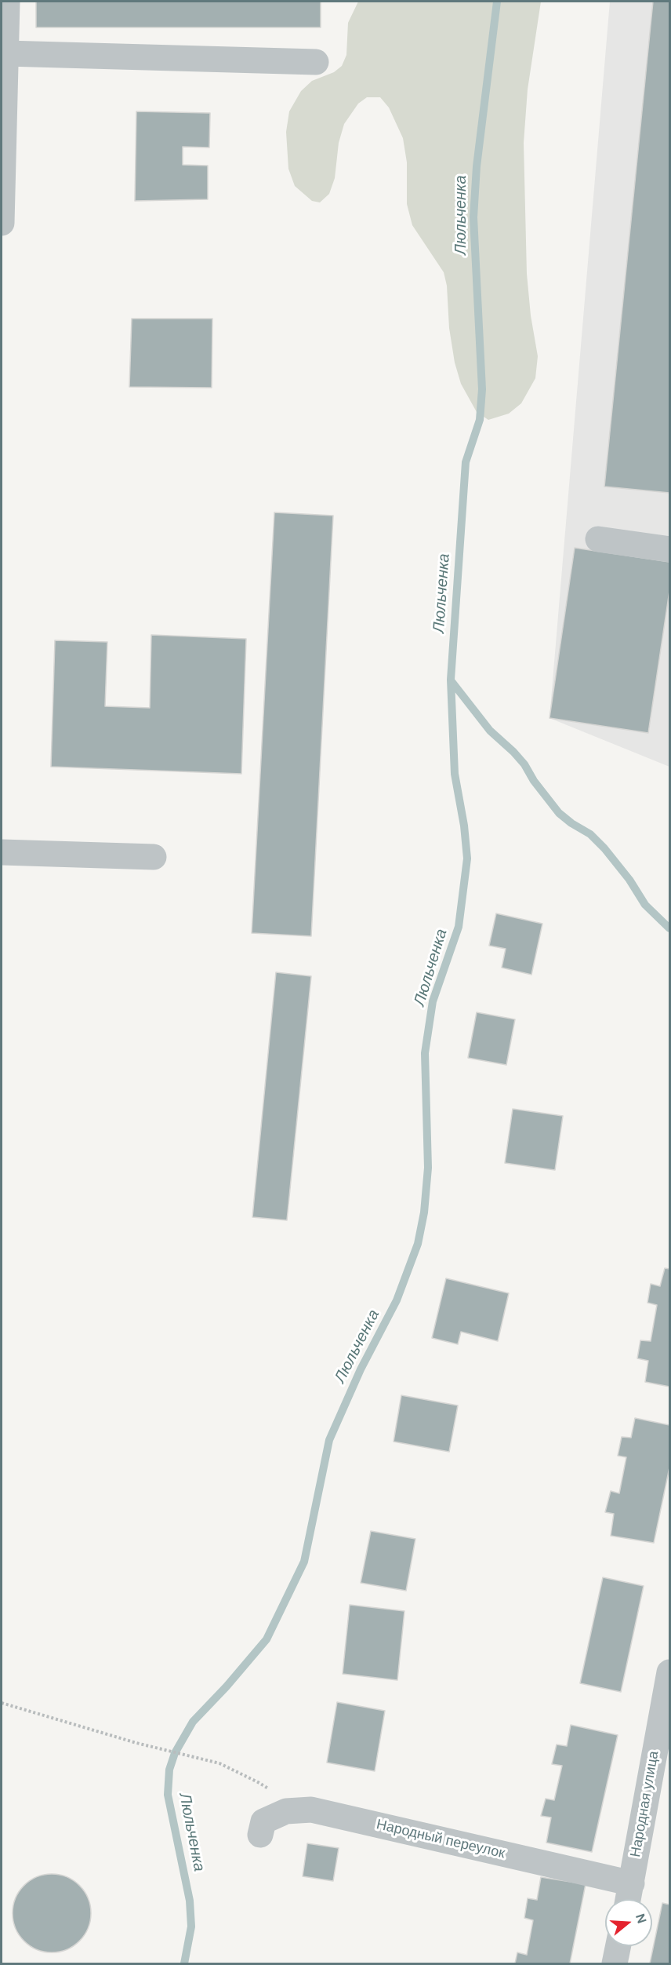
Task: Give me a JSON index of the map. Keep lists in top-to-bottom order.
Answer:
{
  "streets": {
    "street": ["Народная улица", "Народный переулок"]
  },
  "crossings": [
    ["Народная улица", "Народный переулок"]
  ],
  "water": ["Люльченка"],
  "north": "right"
}
